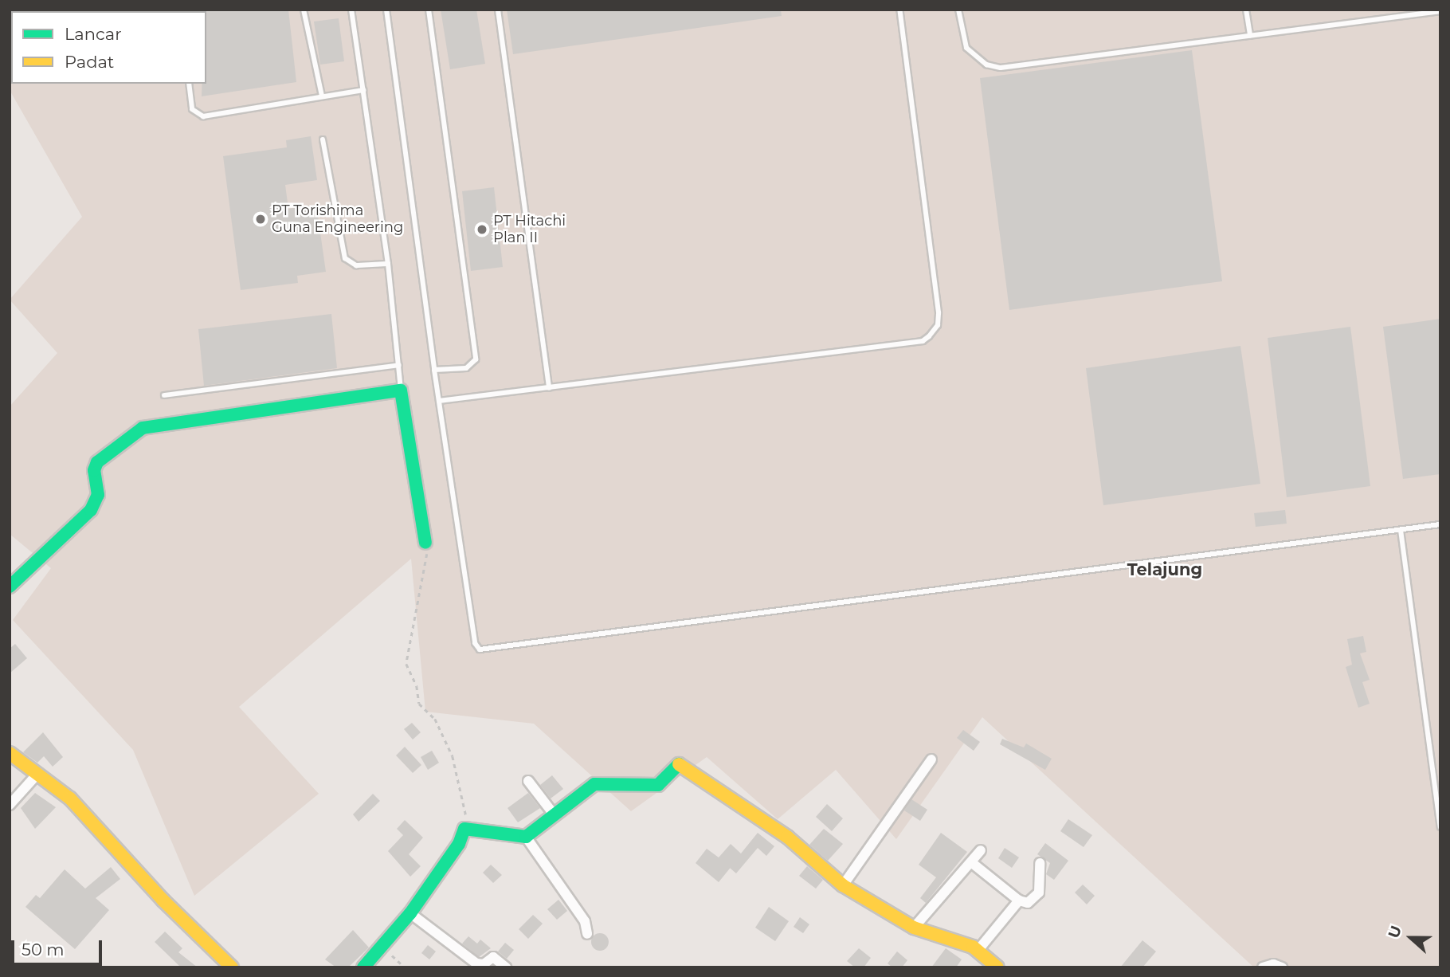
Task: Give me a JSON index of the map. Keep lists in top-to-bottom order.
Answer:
{
  "districts": ["Telajung"],
  "places": ["PT Torishima Guna Engineering", "PT Hitachi Plan II"],
  "legend": ["Lancar", "Padat"],
  "scale_bar": "50 m",
  "north": "left"
}
